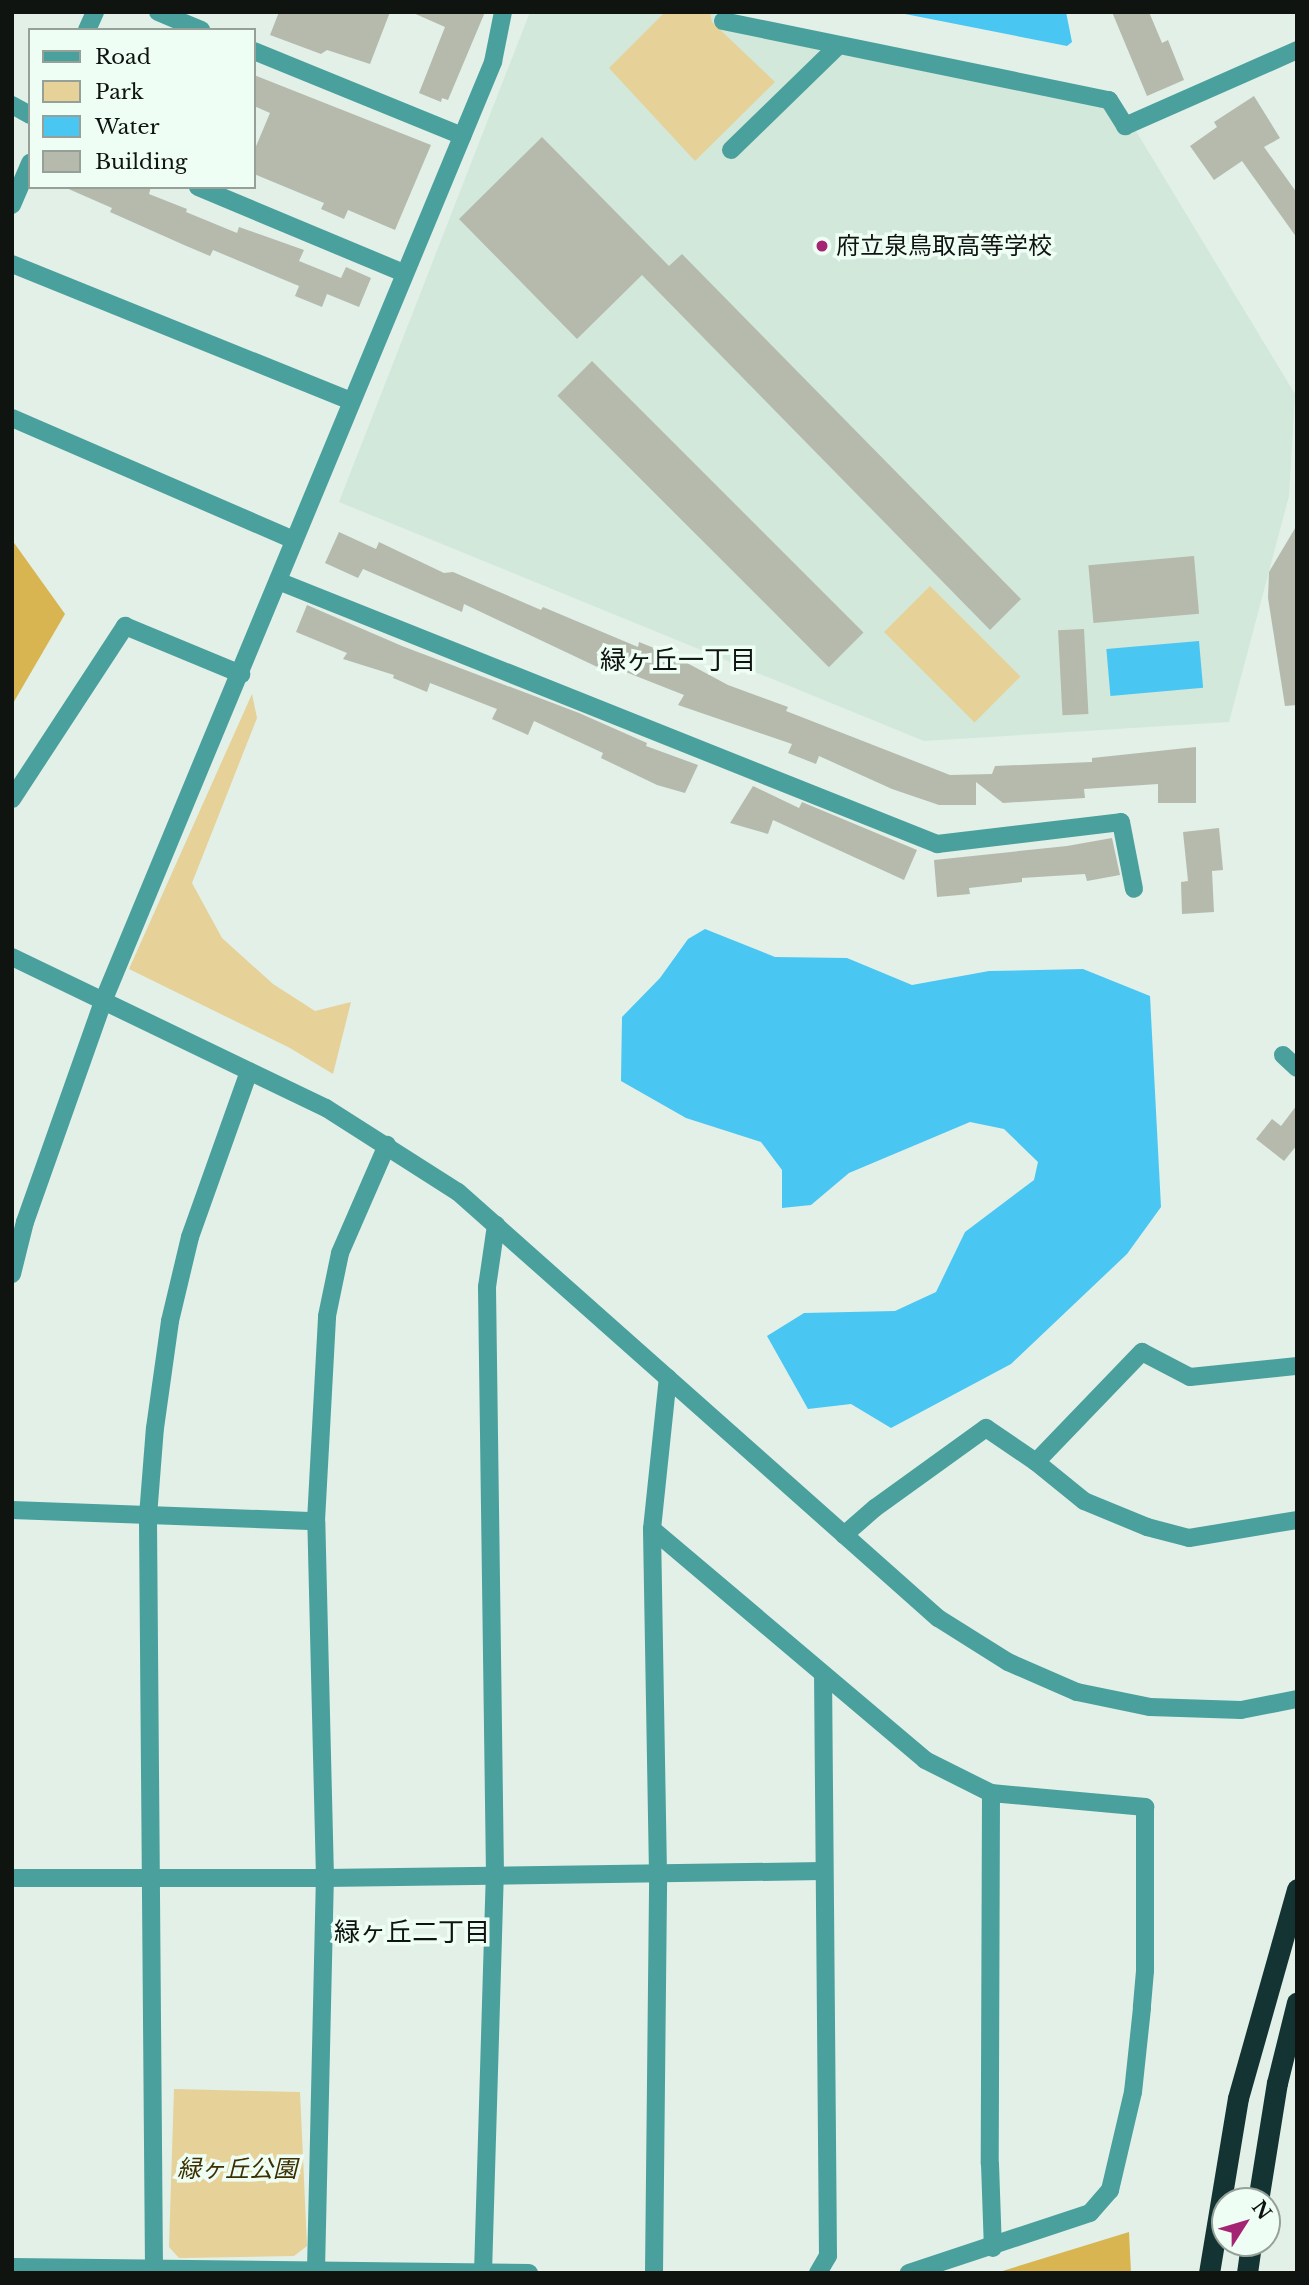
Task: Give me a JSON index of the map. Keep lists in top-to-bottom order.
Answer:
{
  "districts": ["緑ヶ丘一丁目", "緑ヶ丘二丁目"],
  "parks": ["緑ヶ丘公園"],
  "places": ["府立泉鳥取高等学校"],
  "legend": [
    "Road",
    "Park",
    "Water",
    "Building"
  ],
  "north": "top right"
}
